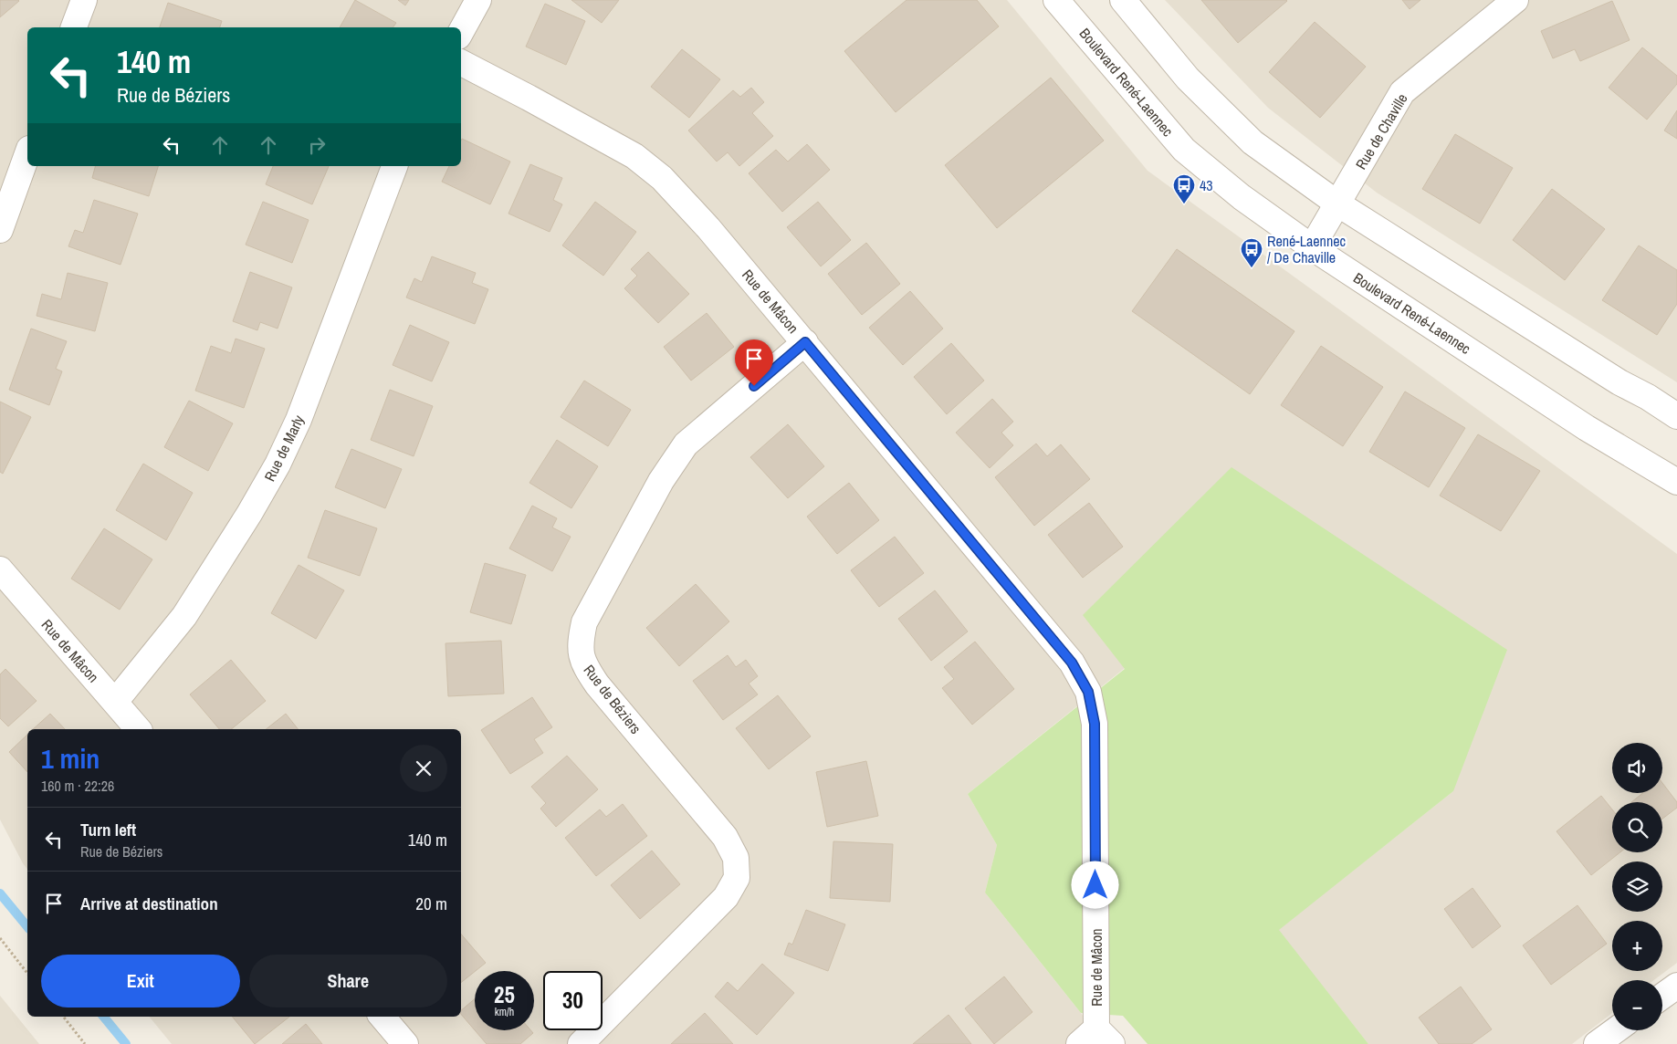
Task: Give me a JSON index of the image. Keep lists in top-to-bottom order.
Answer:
{
  "streets": {
    "street": [
      "Boulevard René-Laennec",
      "Rue de Chaville",
      "Rue de Mâcon",
      "Rue de Marly",
      "Rue de Béziers"
    ]
  },
  "crossings": [
    ["Boulevard René-Laennec", "Rue de Chaville"],
    ["Rue de Mâcon", "Rue de Marly"],
    ["Rue de Mâcon", "Rue de Béziers"]
  ],
  "places": {
    "bus stop": ["43", "René-Laennec / De Chaville"]
  },
  "page": {
    "turn": ["140 m", "Rue de Béziers"],
    "heading": ["1 min", "160 m · 22:26"],
    "map_buttons": ["+", "−"],
    "list": [
      {
        "name": "Turn left",
        "note": "Rue de Béziers",
        "value": "140 m"
      },
      {
        "name": "Arrive at destination",
        "value": "20 m"
      }
    ],
    "buttons": ["Exit", "Share"],
    "speed": "25 km/h",
    "limit": "30"
  }
}
